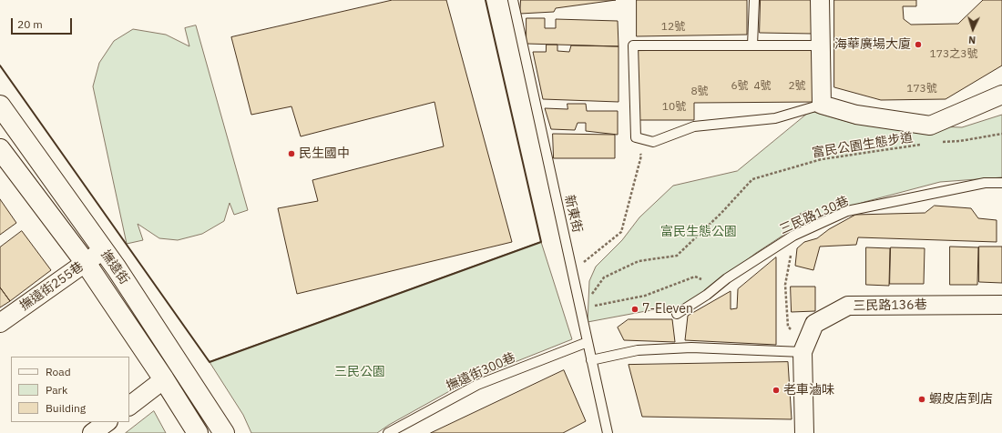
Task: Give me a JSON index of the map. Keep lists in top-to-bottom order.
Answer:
{
  "streets": {
    "street": ["撫遠街", "撫遠街255巷", "三民路136巷"],
    "lane": ["新東街", "三民路130巷", "撫遠街300巷"],
    "path": ["富民公園生態步道"]
  },
  "crossings": [
    ["富民公園生態步道", "新東街"],
    ["新東街", "撫遠街300巷"],
    ["撫遠街", "撫遠街255巷"]
  ],
  "parks": ["富民生態公園", "三民公園"],
  "places": [
    "海華廣場大廈",
    "民生國中",
    "7-Eleven",
    "老車滷味",
    "蝦皮店到店"
  ],
  "house_numbers": [
    "12號",
    "173之3號",
    "6號",
    "4號",
    "2號",
    "173號",
    "8號",
    "10號"
  ],
  "legend": ["Road", "Park", "Building"],
  "scale_bar": "20 m",
  "north": "bottom"
}
